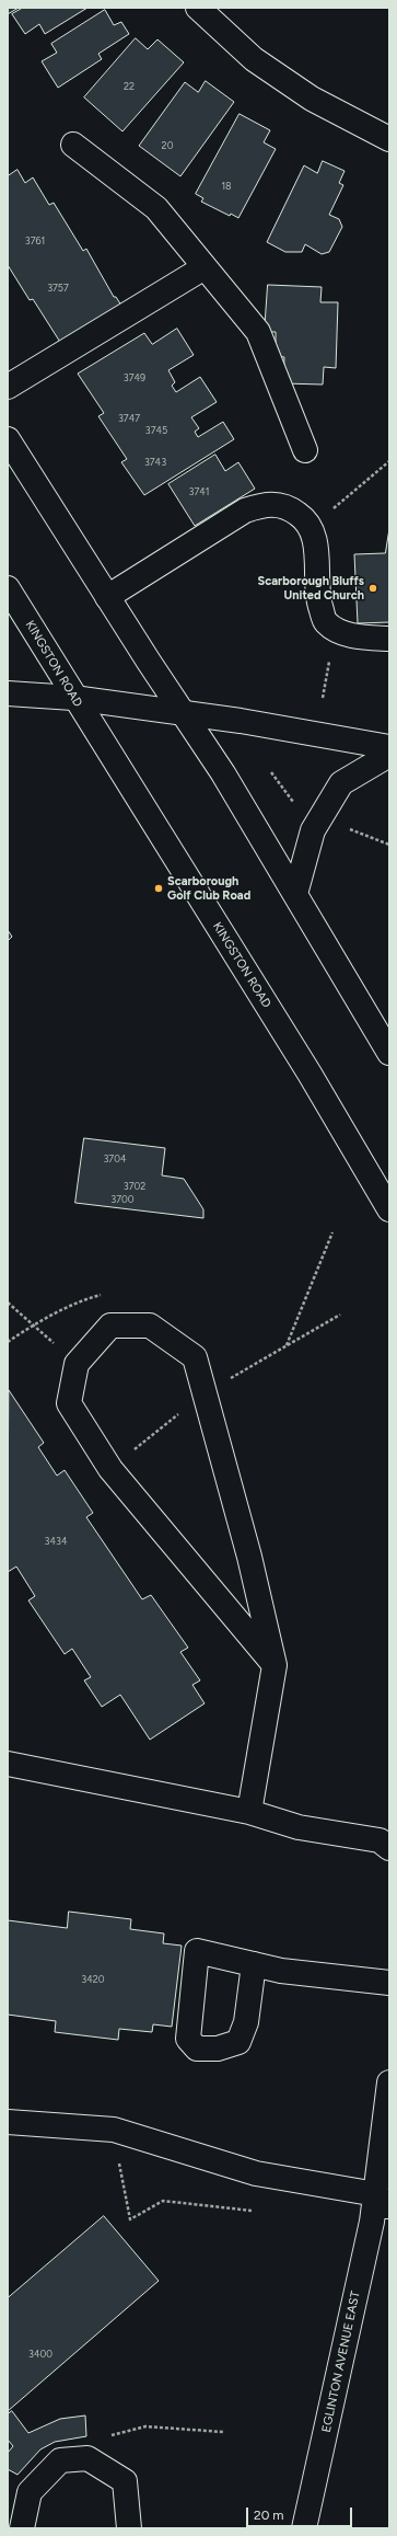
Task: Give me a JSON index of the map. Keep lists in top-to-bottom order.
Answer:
{
  "streets": {
    "main road": ["KINGSTON ROAD", "EGLINTON AVENUE EAST"]
  },
  "places": ["Scarborough Bluffs United Church", "Scarborough Golf Club Road"],
  "house_numbers": [
    "22",
    "20",
    "18",
    "3761",
    "3757",
    "3749",
    "3747",
    "3745",
    "3743",
    "3741",
    "3704",
    "3702",
    "3700",
    "3434",
    "3420",
    "3400"
  ],
  "scale_bar": "20 m"
}
